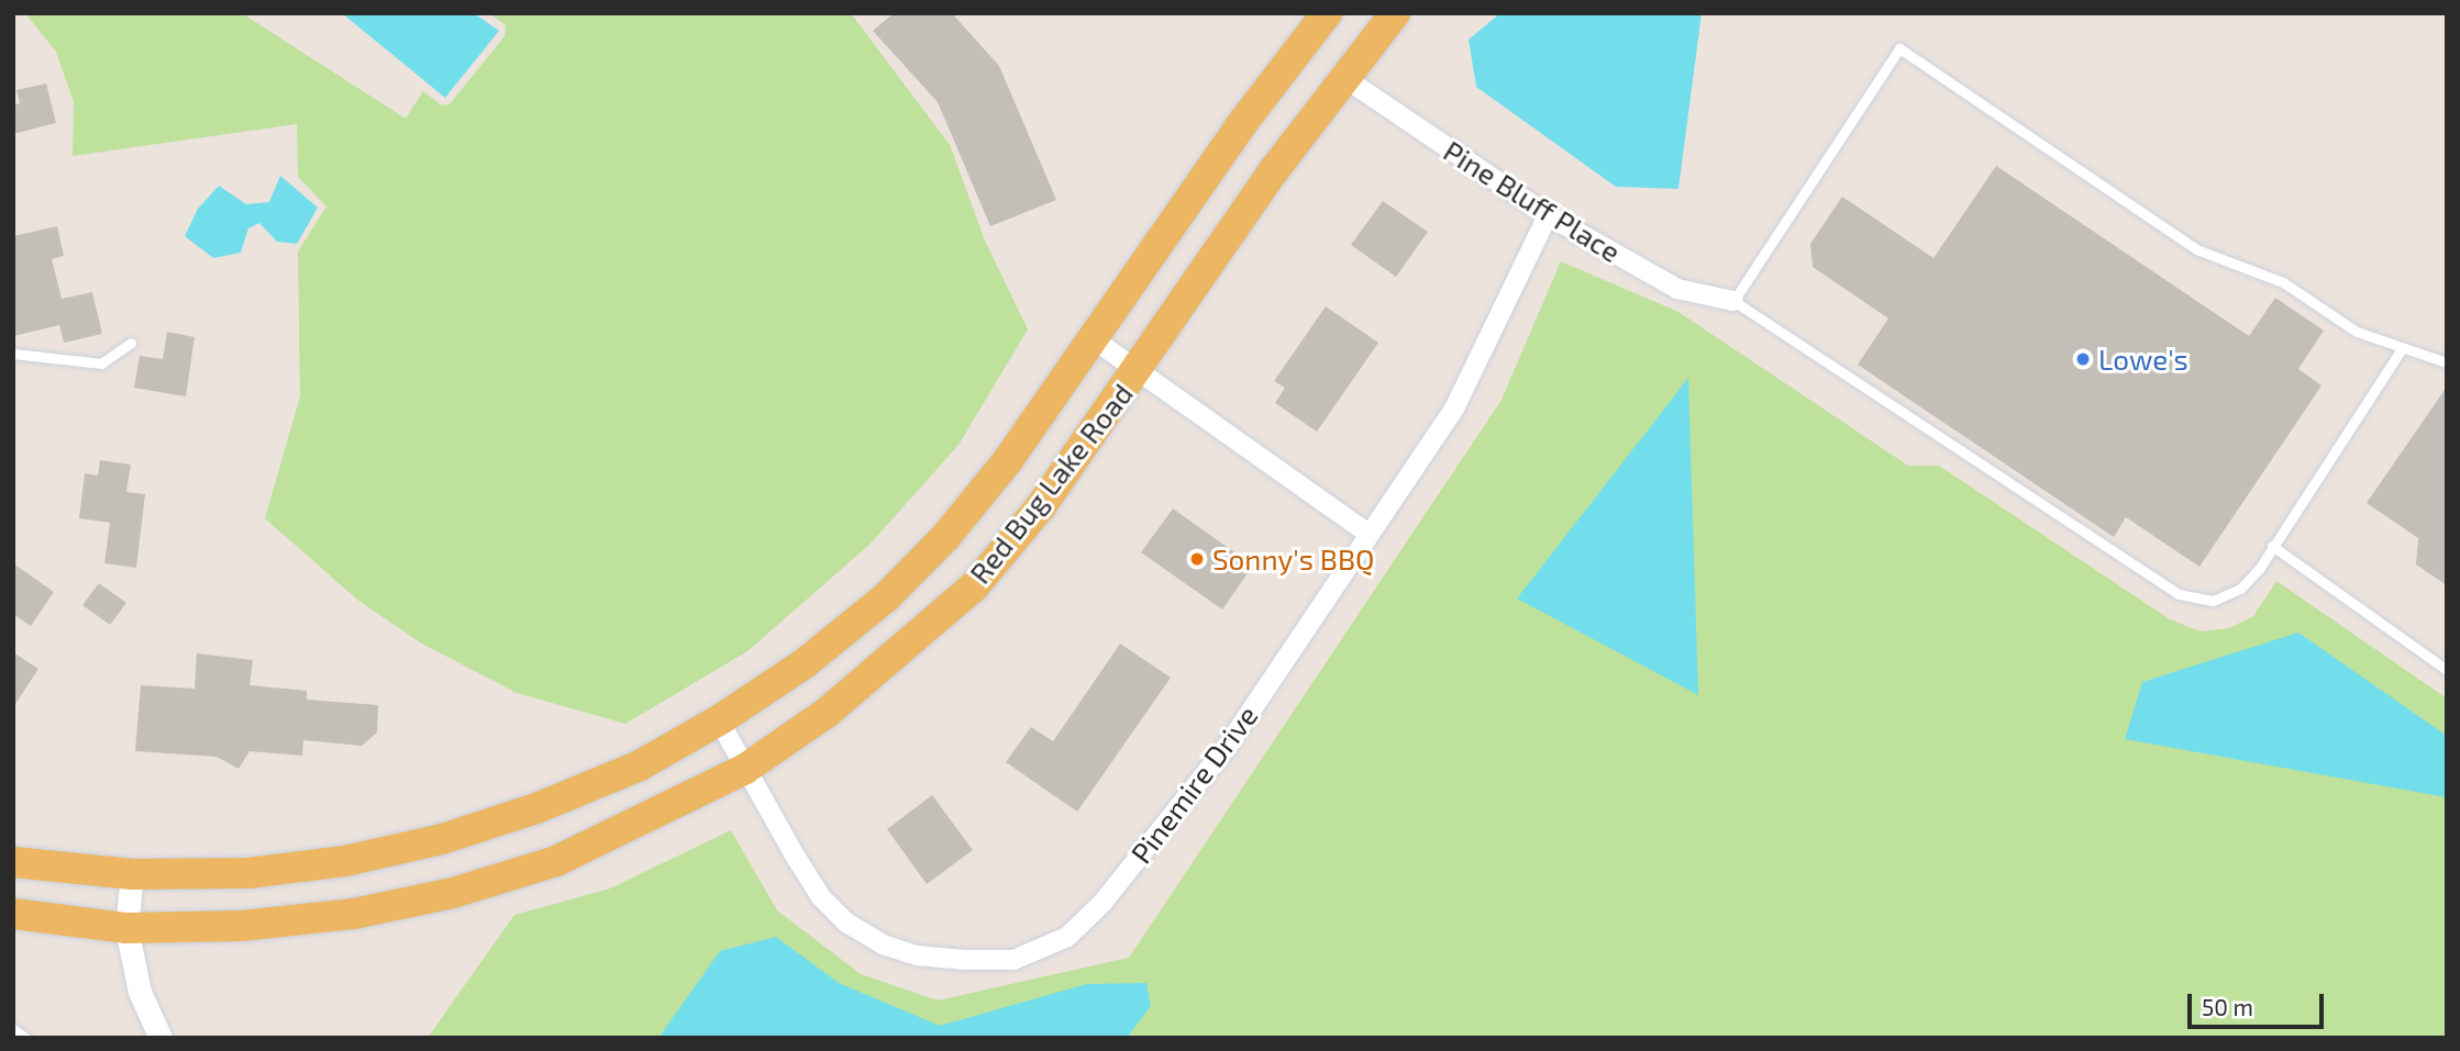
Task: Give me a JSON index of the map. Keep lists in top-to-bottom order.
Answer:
{
  "streets": {
    "main road": ["Red Bug Lake Road"],
    "street": ["Pine Bluff Place", "Pinemire Drive"]
  },
  "crossings": [
    ["Pine Bluff Place", "Red Bug Lake Road"],
    ["Pine Bluff Place", "Pinemire Drive"],
    ["Red Bug Lake Road", "Pinemire Drive"]
  ],
  "places": ["Lowe's", "Sonny's BBQ"],
  "scale_bar": "50 m"
}
